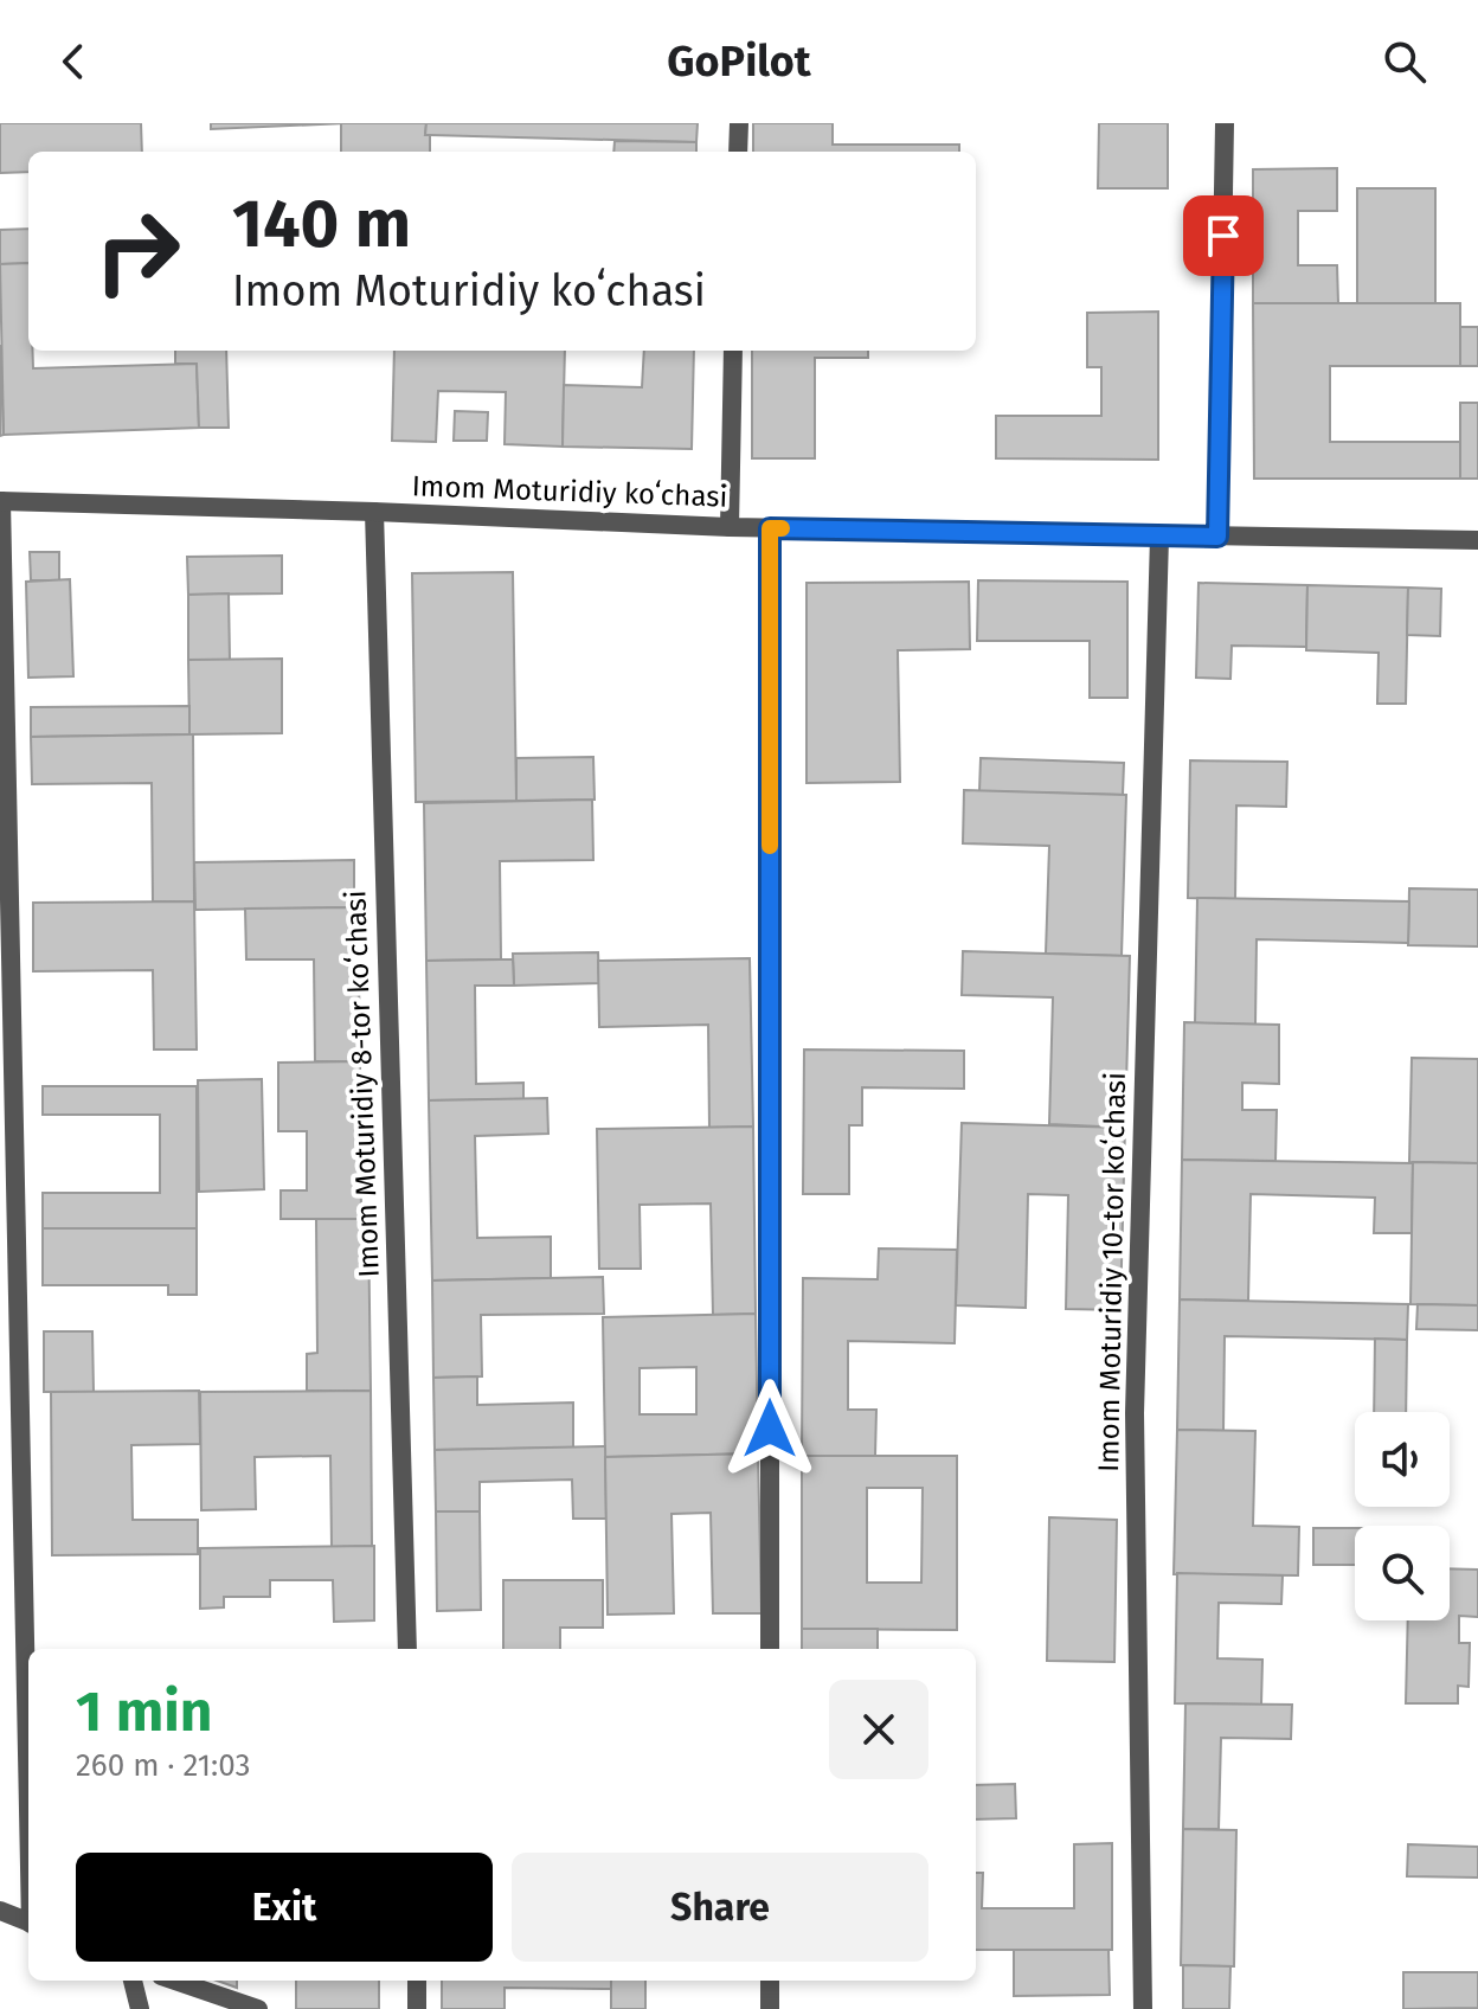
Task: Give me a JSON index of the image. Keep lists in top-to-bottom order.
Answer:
{
  "streets": {
    "street": ["Imom Moturidiy koʻchasi", "Imom Moturidiy 8-tor koʻchasi", "Imom Moturidiy 10-tor koʻchasi"]
  },
  "crossings": [
    ["Imom Moturidiy koʻchasi", "Imom Moturidiy 8-tor koʻchasi"],
    ["Imom Moturidiy koʻchasi", "Imom Moturidiy 10-tor koʻchasi"]
  ],
  "page": {
    "header": "GoPilot",
    "turn": ["140 m", "Imom Moturidiy koʻchasi"],
    "heading": ["1 min", "260 m · 21:03"],
    "buttons": ["Exit", "Share"]
  }
}
